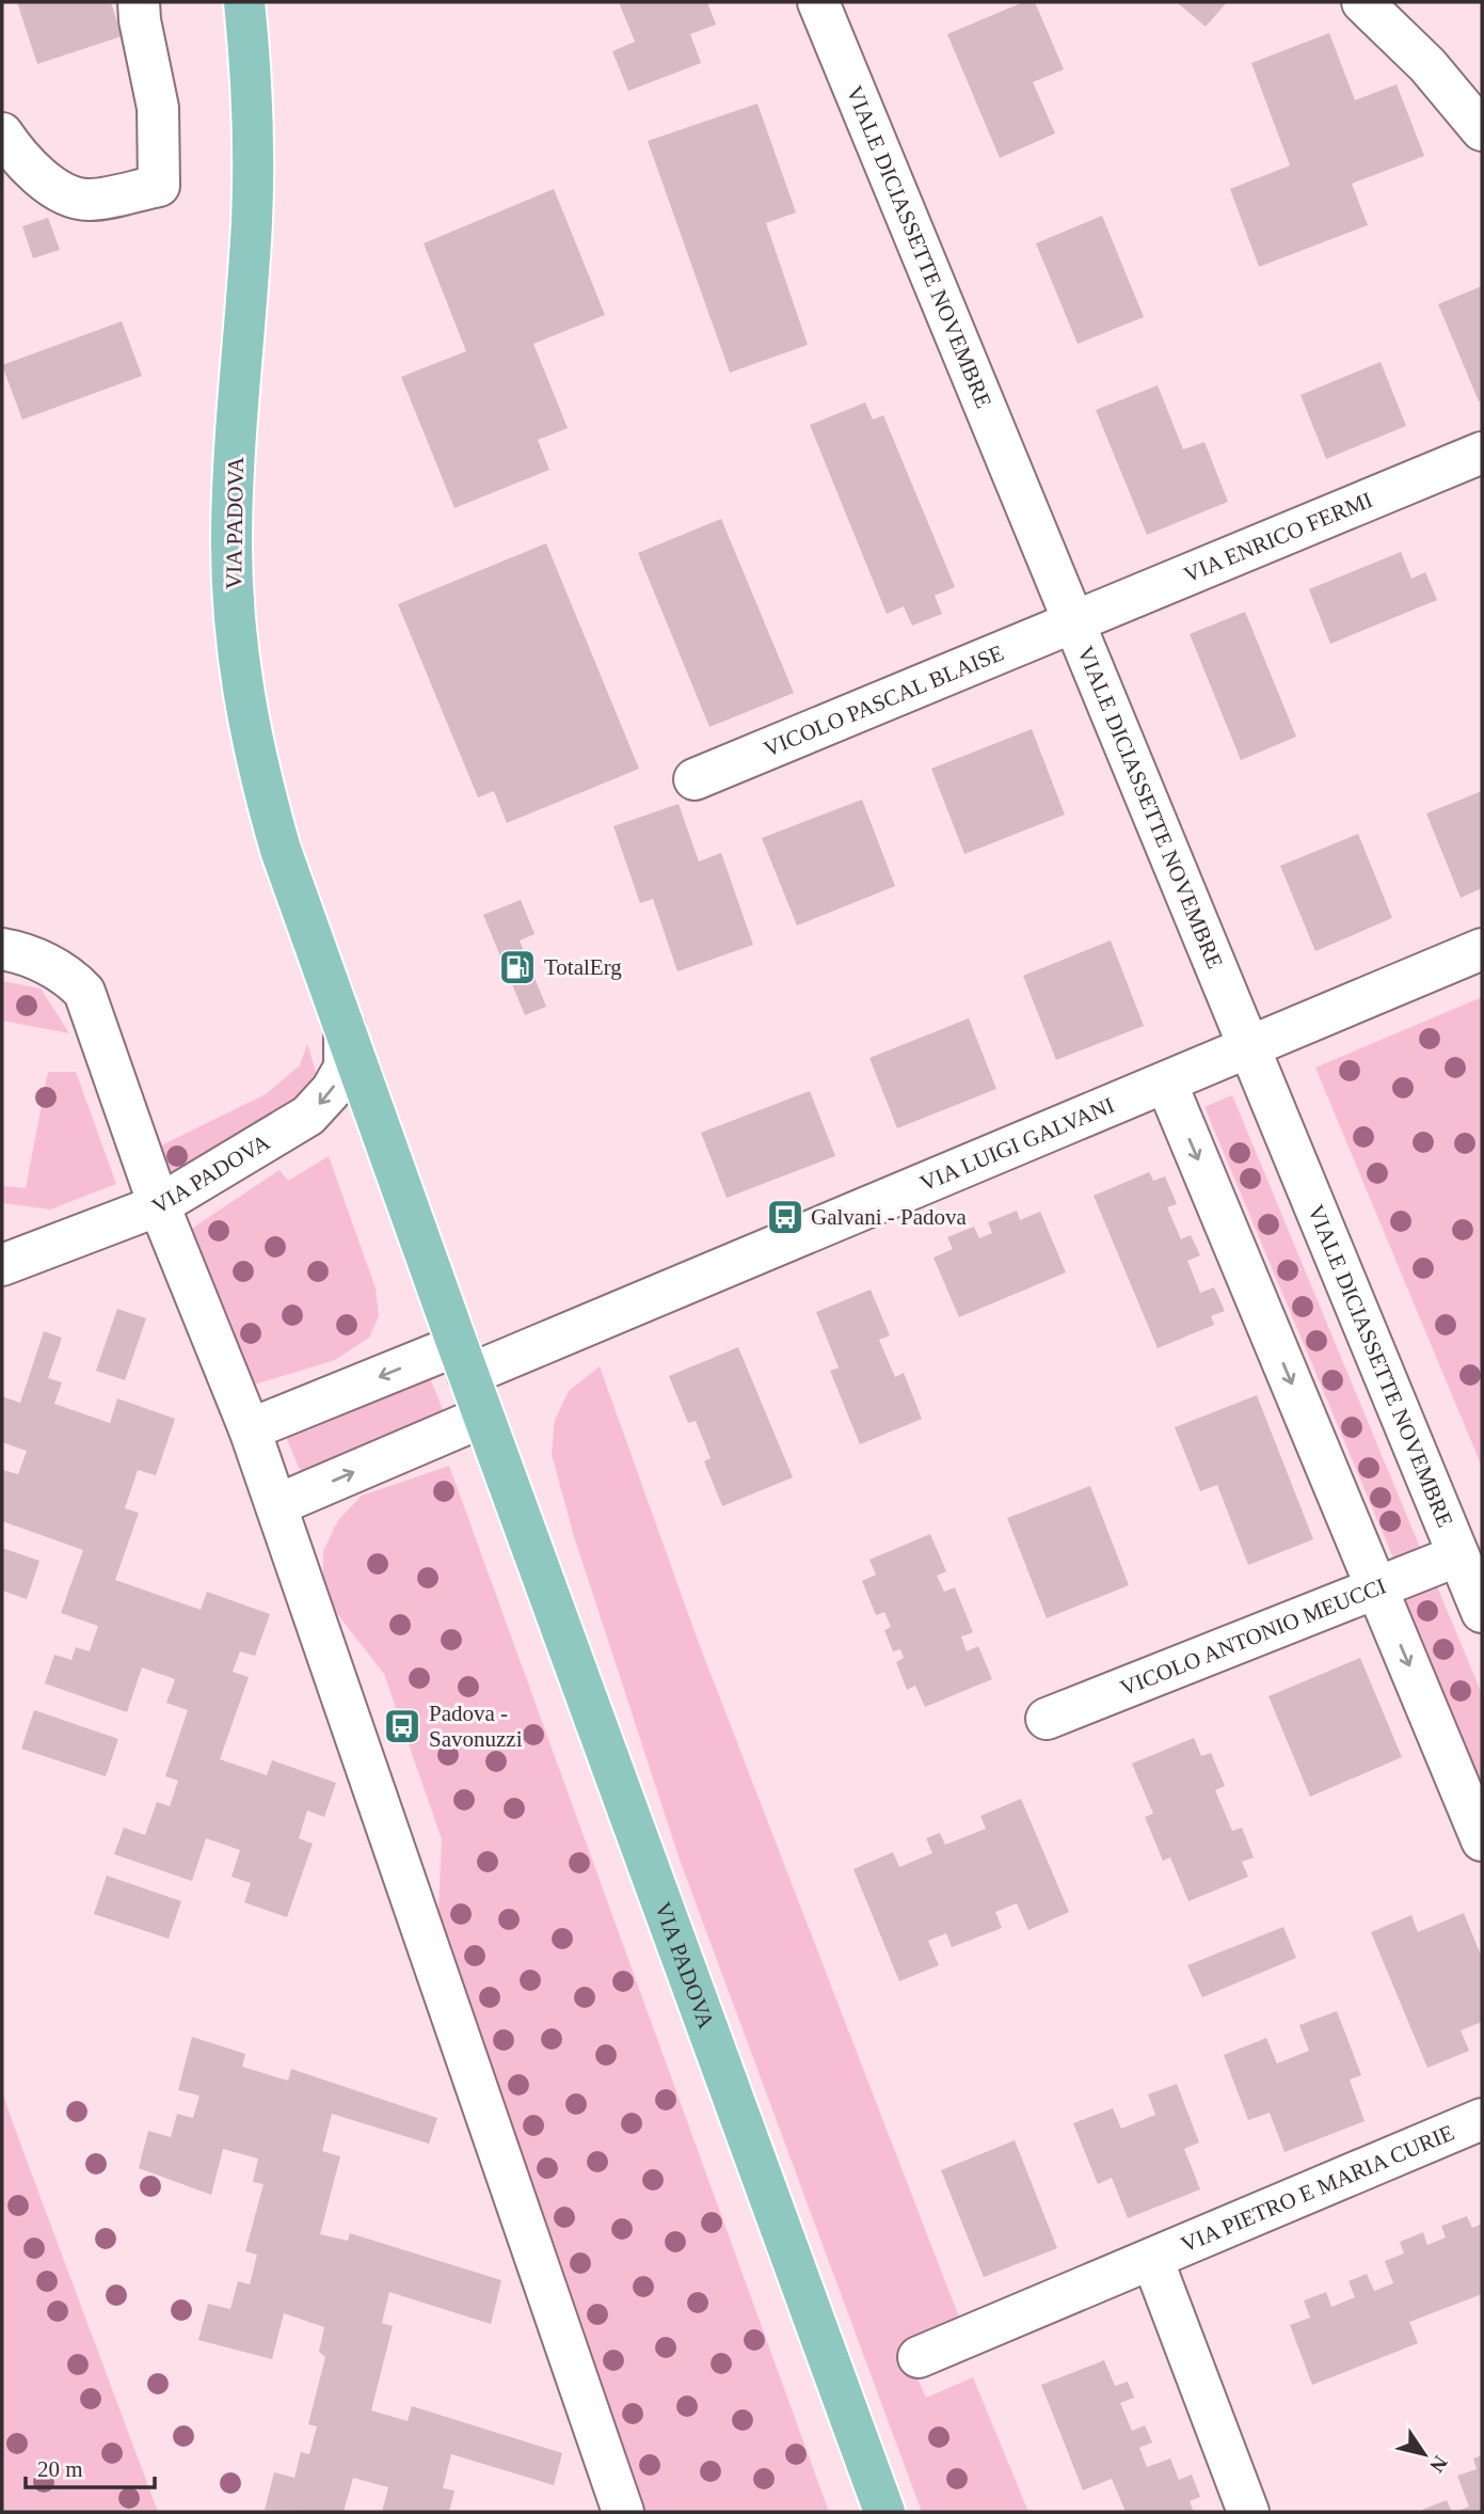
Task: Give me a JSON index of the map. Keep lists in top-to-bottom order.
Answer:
{
  "streets": {
    "main road": ["VIA PADOVA"],
    "street": [
      "VIALE DICIASSETTE NOVEMBRE",
      "VIA ENRICO FERMI",
      "VICOLO PASCAL BLAISE",
      "VIA LUIGI GALVANI",
      "VICOLO ANTONIO MEUCCI",
      "VIA PIETRO E MARIA CURIE"
    ]
  },
  "crossings": [
    ["VIALE DICIASSETTE NOVEMBRE", "VIA ENRICO FERMI"],
    ["VIALE DICIASSETTE NOVEMBRE", "VICOLO PASCAL BLAISE"],
    ["VIALE DICIASSETTE NOVEMBRE", "VIA LUIGI GALVANI"],
    ["VIALE DICIASSETTE NOVEMBRE", "VICOLO ANTONIO MEUCCI"],
    ["VIA PADOVA", "VIA LUIGI GALVANI"],
    ["VIA ENRICO FERMI", "VICOLO PASCAL BLAISE"]
  ],
  "places": {
    "fuel station": ["TotalErg"],
    "bus stop": ["Galvani - Padova", "Padova - Savonuzzi"]
  },
  "scale_bar": "20 m",
  "north": "bottom right"
}
